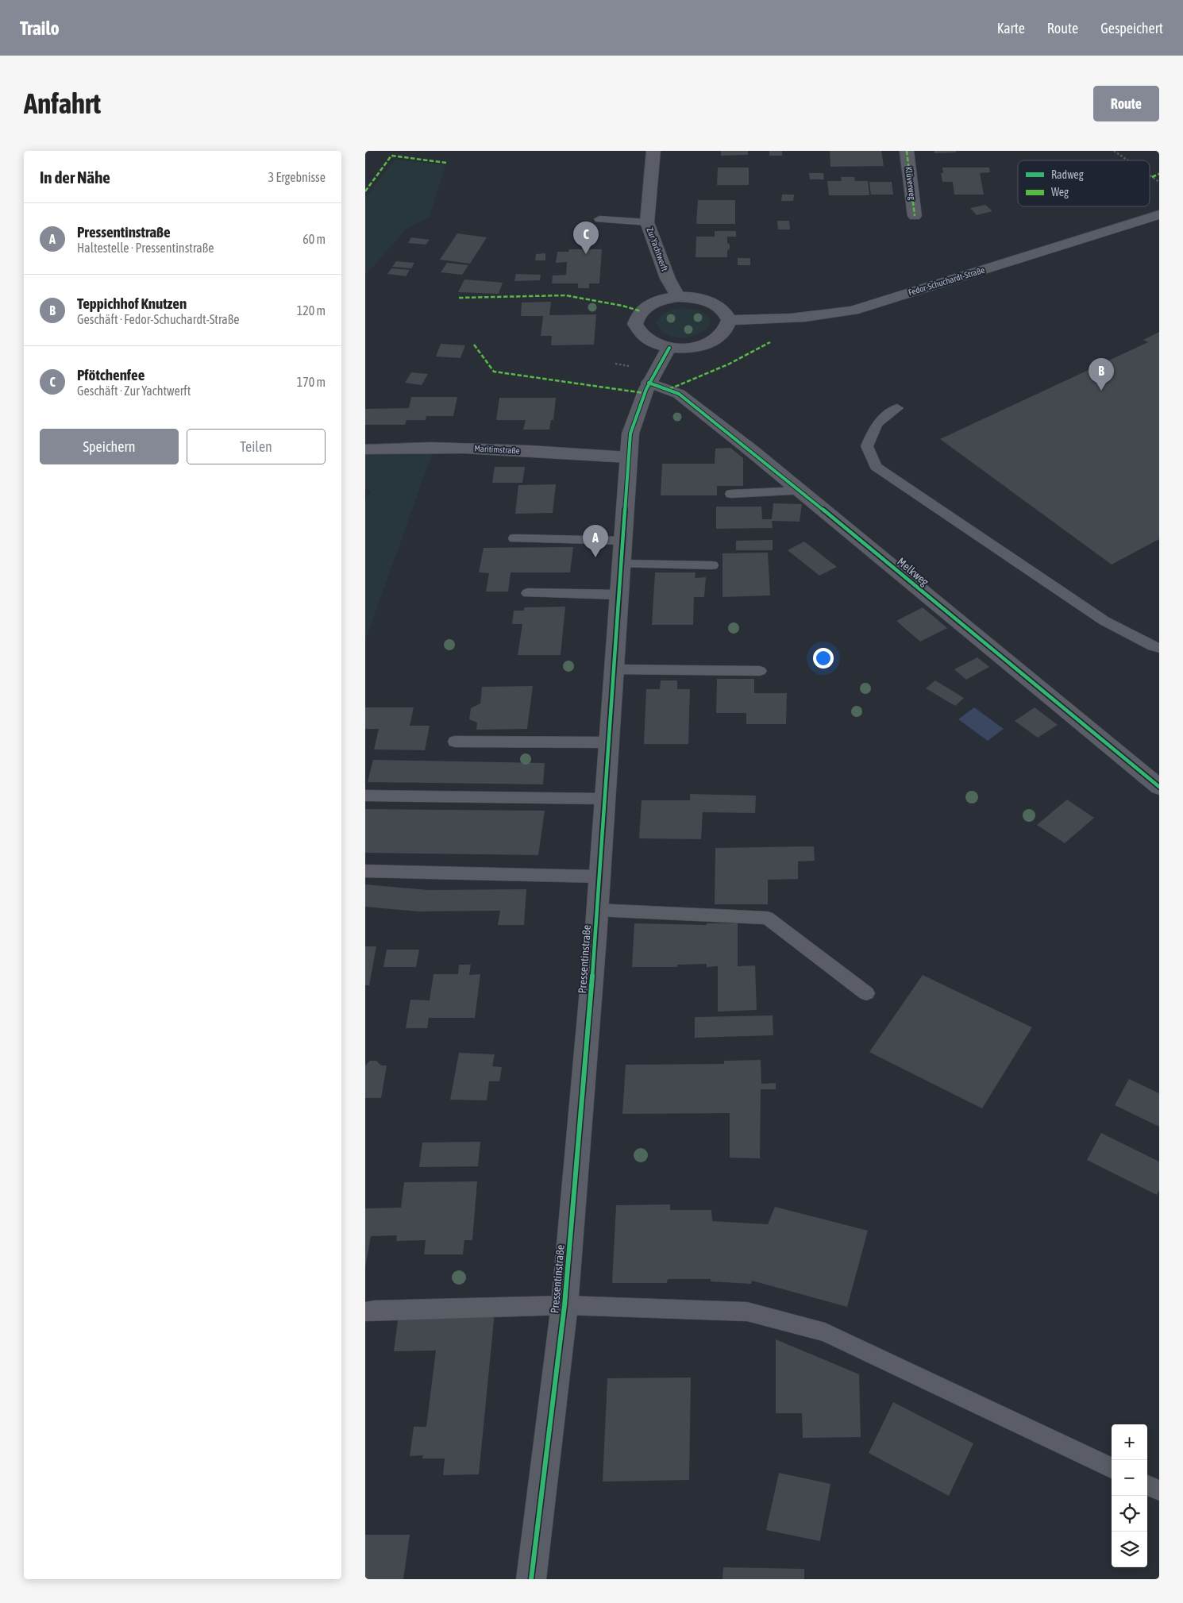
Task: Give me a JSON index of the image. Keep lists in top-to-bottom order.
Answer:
{
  "streets": {
    "street": [
      "Klüverweg",
      "Zur Yachtwerft",
      "Fedor-Schuchardt-Straße",
      "Maritimstraße",
      "Melkweg",
      "Pressentinstraße"
    ]
  },
  "crossings": [
    ["Zur Yachtwerft", "Fedor-Schuchardt-Straße"],
    ["Zur Yachtwerft", "Pressentinstraße"],
    ["Fedor-Schuchardt-Straße", "Pressentinstraße"],
    ["Maritimstraße", "Pressentinstraße"],
    ["Melkweg", "Pressentinstraße"]
  ],
  "legend": ["Radweg", "Weg"],
  "page": {
    "header": "Trailo",
    "nav": ["Karte", "Route", "Gespeichert"],
    "buttons": [
      "Route",
      ["Speichern", "Teilen"]
    ],
    "title": "Anfahrt",
    "heading": ["In der Nähe", "3 Ergebnisse"],
    "list": [
      {
        "mark": "A",
        "name": "Pressentinstraße",
        "note": "Haltestelle · Pressentinstraße",
        "value": "60 m"
      },
      {
        "mark": "B",
        "name": "Teppichhof Knutzen",
        "note": "Geschäft · Fedor-Schuchardt-Straße",
        "value": "120 m"
      },
      {
        "mark": "C",
        "name": "Pfötchenfee",
        "note": "Geschäft · Zur Yachtwerft",
        "value": "170 m"
      }
    ],
    "pins": ["C", "B", "A"],
    "map_buttons": ["+", "−"]
  }
}
